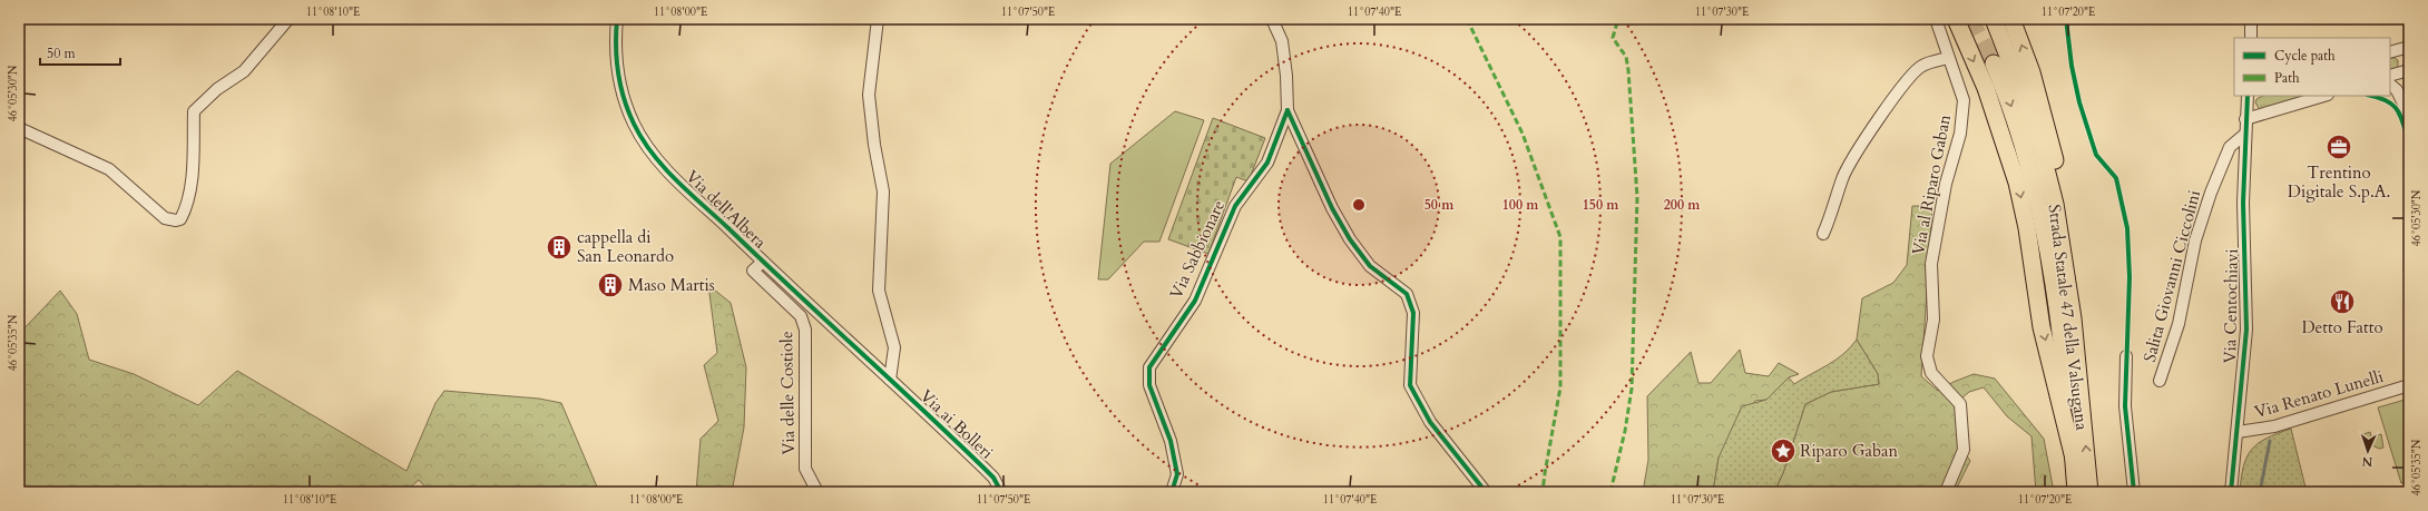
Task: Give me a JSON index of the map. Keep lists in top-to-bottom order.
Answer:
{
  "streets": {
    "highway": ["Strada Statale 47 della Valsugana"],
    "street": [
      "Via al Riparo Gaban",
      "Via dell'Albera",
      "Via Sabbionare",
      "Salita Giovanni Ciccolini",
      "Via Centochiavi",
      "Via delle Costiole",
      "Via Renato Lunelli",
      "Via ai Bolleri"
    ]
  },
  "crossings": [
    ["Via dell'Albera", "Via delle Costiole"],
    ["Via dell'Albera", "Via ai Bolleri"],
    ["Salita Giovanni Ciccolini", "Via Centochiavi"],
    ["Via Centochiavi", "Via Renato Lunelli"]
  ],
  "places": {
    "office": ["Trentino Digitale S.p.A."],
    "building": ["cappella di San Leonardo", "Maso Martis"],
    "restaurant": ["Detto Fatto"],
    "place": ["Riparo Gaban"]
  },
  "legend": ["Cycle path", "Path"],
  "scale_bar": "50 m",
  "north": "bottom",
  "coordinates": [
    "11°08'10\"E",
    "11°08'00\"E",
    "11°07'50\"E",
    "11°07'40\"E",
    "11°07'30\"E",
    "11°07'20\"E",
    "46°05'30\"N",
    "46°05'35\"N"
  ],
  "rings": [
    "50 m",
    "100 m",
    "150 m",
    "200 m"
  ]
}
